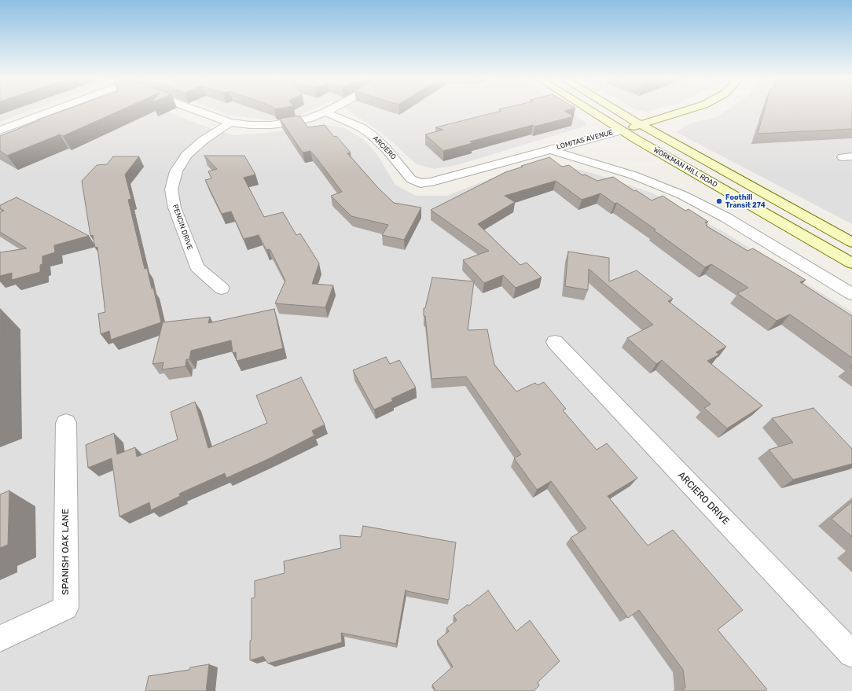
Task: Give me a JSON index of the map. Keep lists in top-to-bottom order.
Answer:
{
  "streets": {
    "main road": ["LOMITAS AVENUE", "WORKMAN MILL ROAD"],
    "street": [
      "ARCIERO",
      "PENCIN DRIVE",
      "ARCIERO DRIVE",
      "SPANISH OAK LANE"
    ]
  },
  "crossings": [
    ["LOMITAS AVENUE", "ARCIERO"],
    ["LOMITAS AVENUE", "WORKMAN MILL ROAD"]
  ],
  "places": ["Foothill Transit 274"]
}
